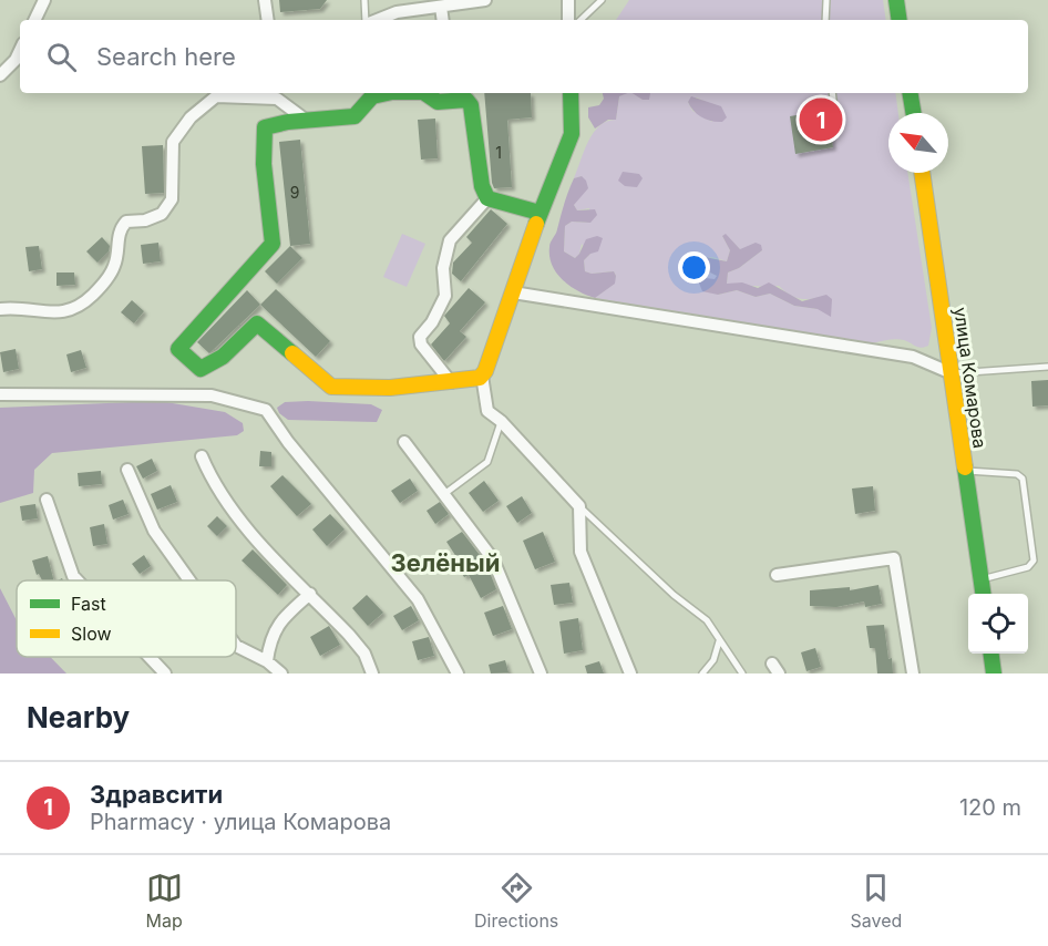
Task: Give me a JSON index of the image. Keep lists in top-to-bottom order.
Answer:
{
  "streets": {
    "street": ["улица Комарова"]
  },
  "districts": ["Зелёный"],
  "house_numbers": ["1", "9"],
  "legend": ["Fast", "Slow"],
  "north": "top left",
  "page": {
    "search": "Search here",
    "pins": "1",
    "heading": "Nearby",
    "list": [
      {
        "mark": "1",
        "name": "Здравсити",
        "note": "Pharmacy · улица Комарова",
        "value": "120 m"
      }
    ],
    "nav": ["Map", "Directions", "Saved"]
  }
}
